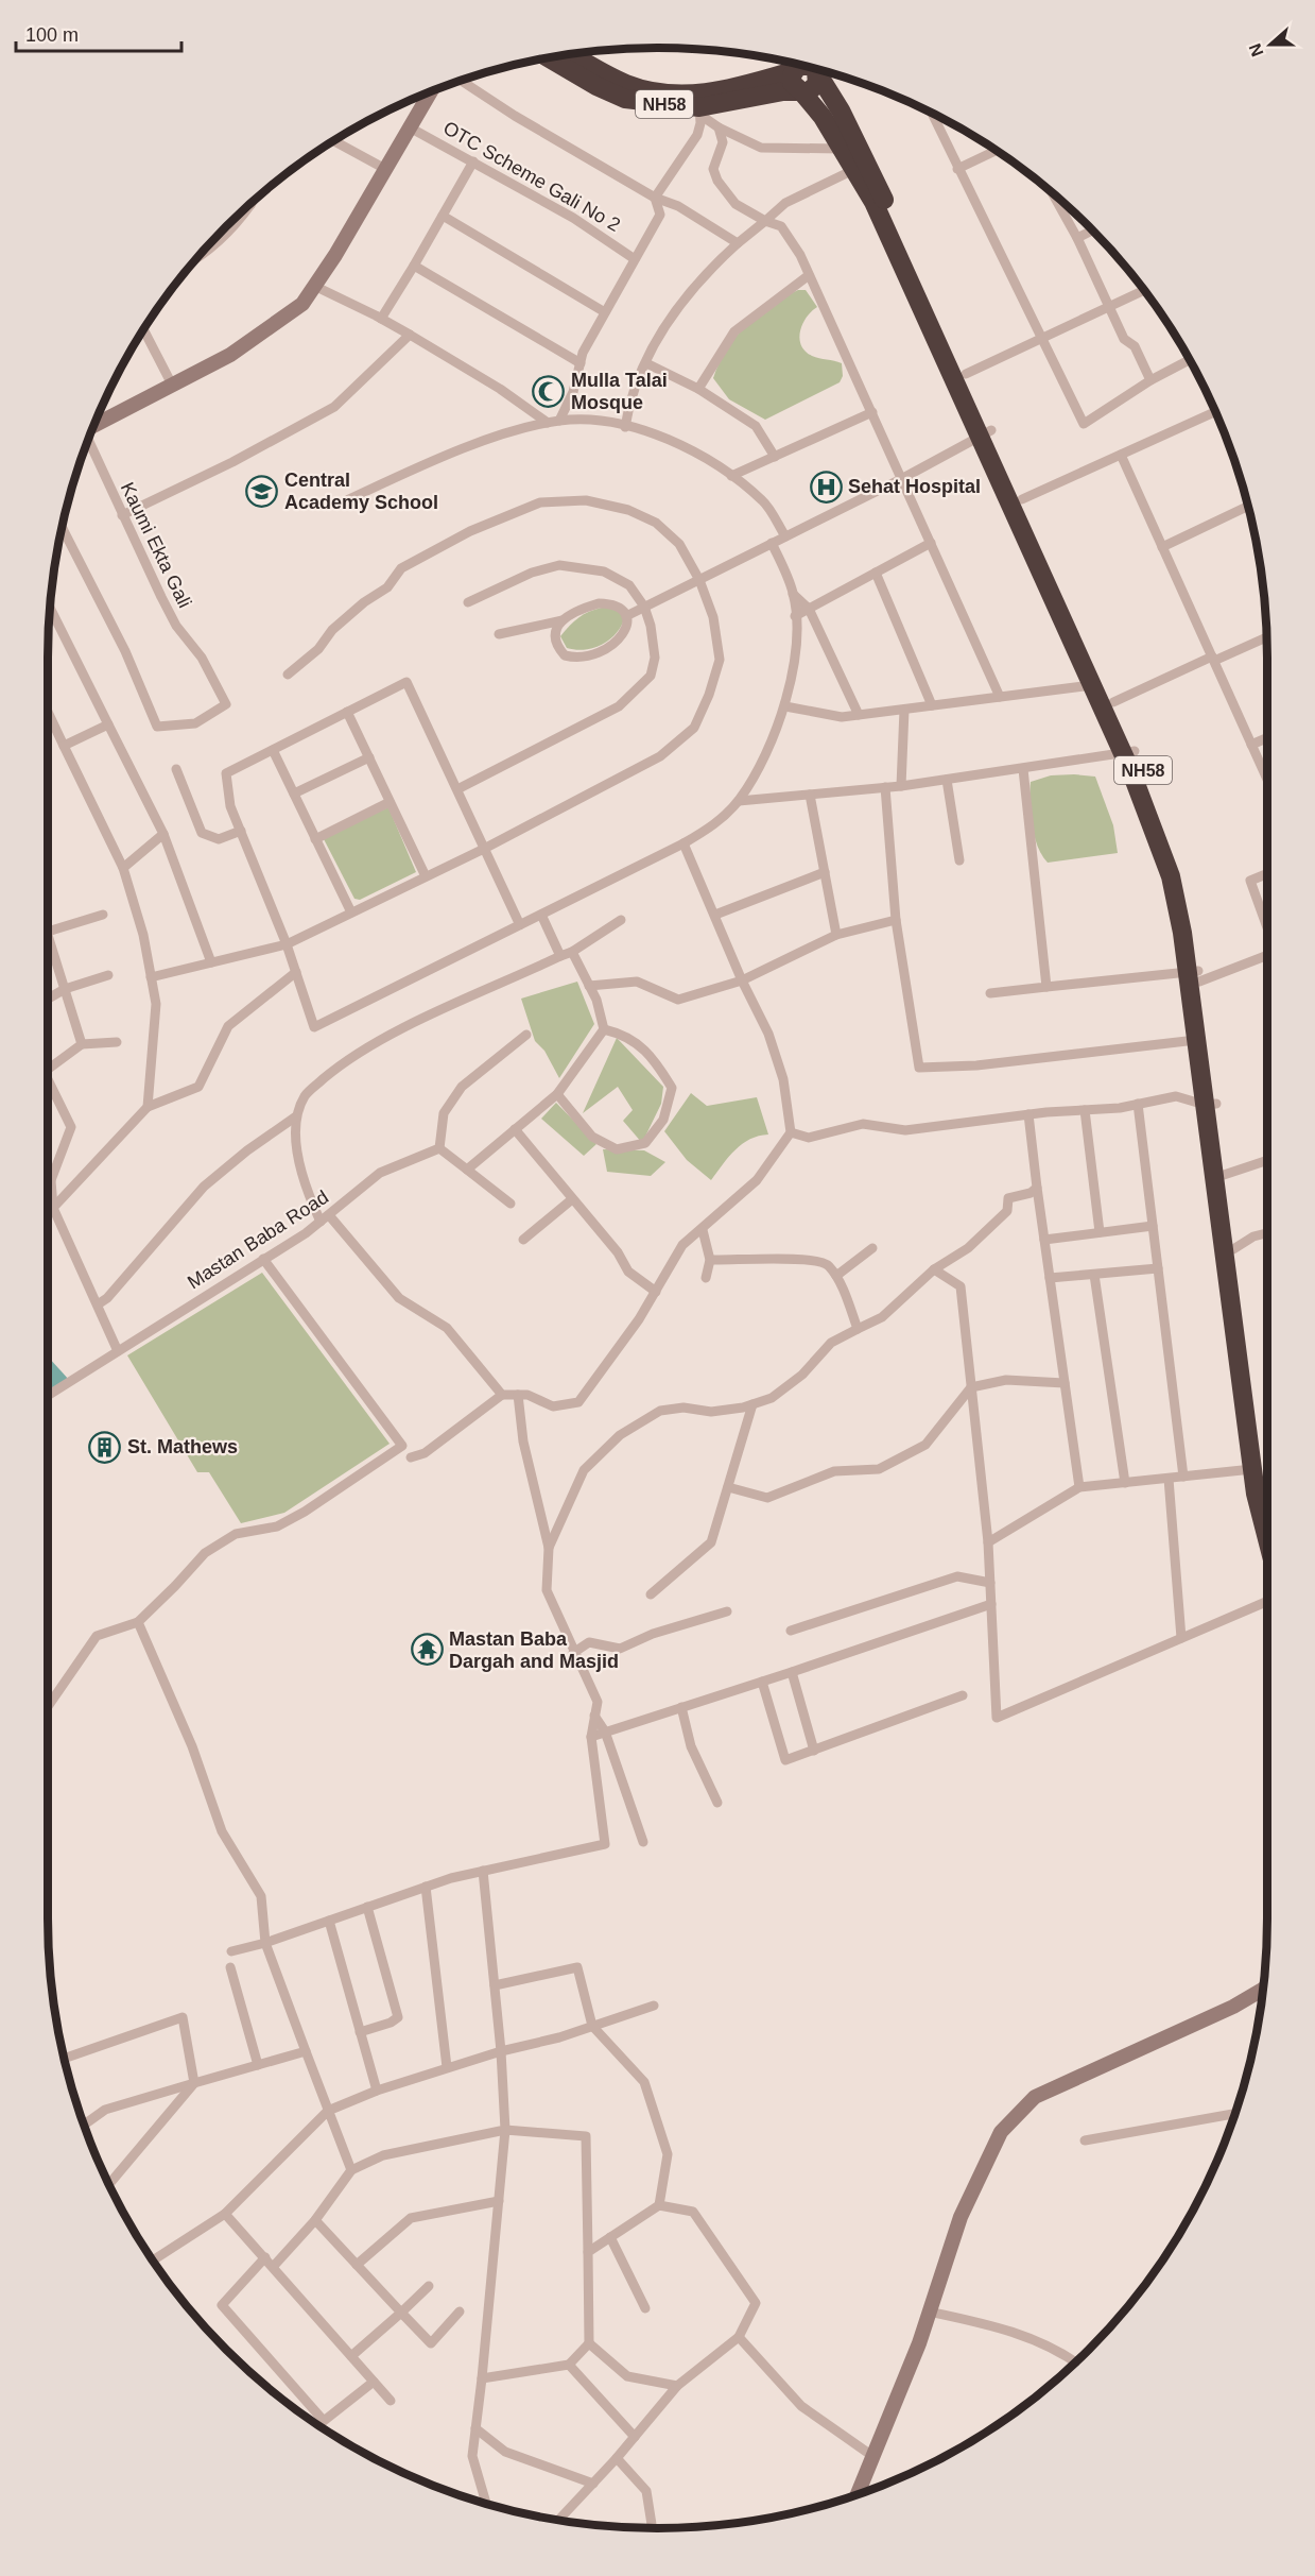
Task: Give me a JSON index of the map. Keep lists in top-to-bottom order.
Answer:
{
  "streets": {
    "highway": ["NH58"],
    "street": ["OTC Scheme Gali No 2", "Kaumi Ekta Gali", "Mastan Baba Road"]
  },
  "places": {
    "mosque": ["Mulla Talai Mosque"],
    "hospital": ["Sehat Hospital"],
    "school or university": ["Central Academy School"],
    "building": ["St. Mathews"],
    "temple": ["Mastan Baba Dargah and Masjid"]
  },
  "scale_bar": "100 m",
  "north": "left"
}
